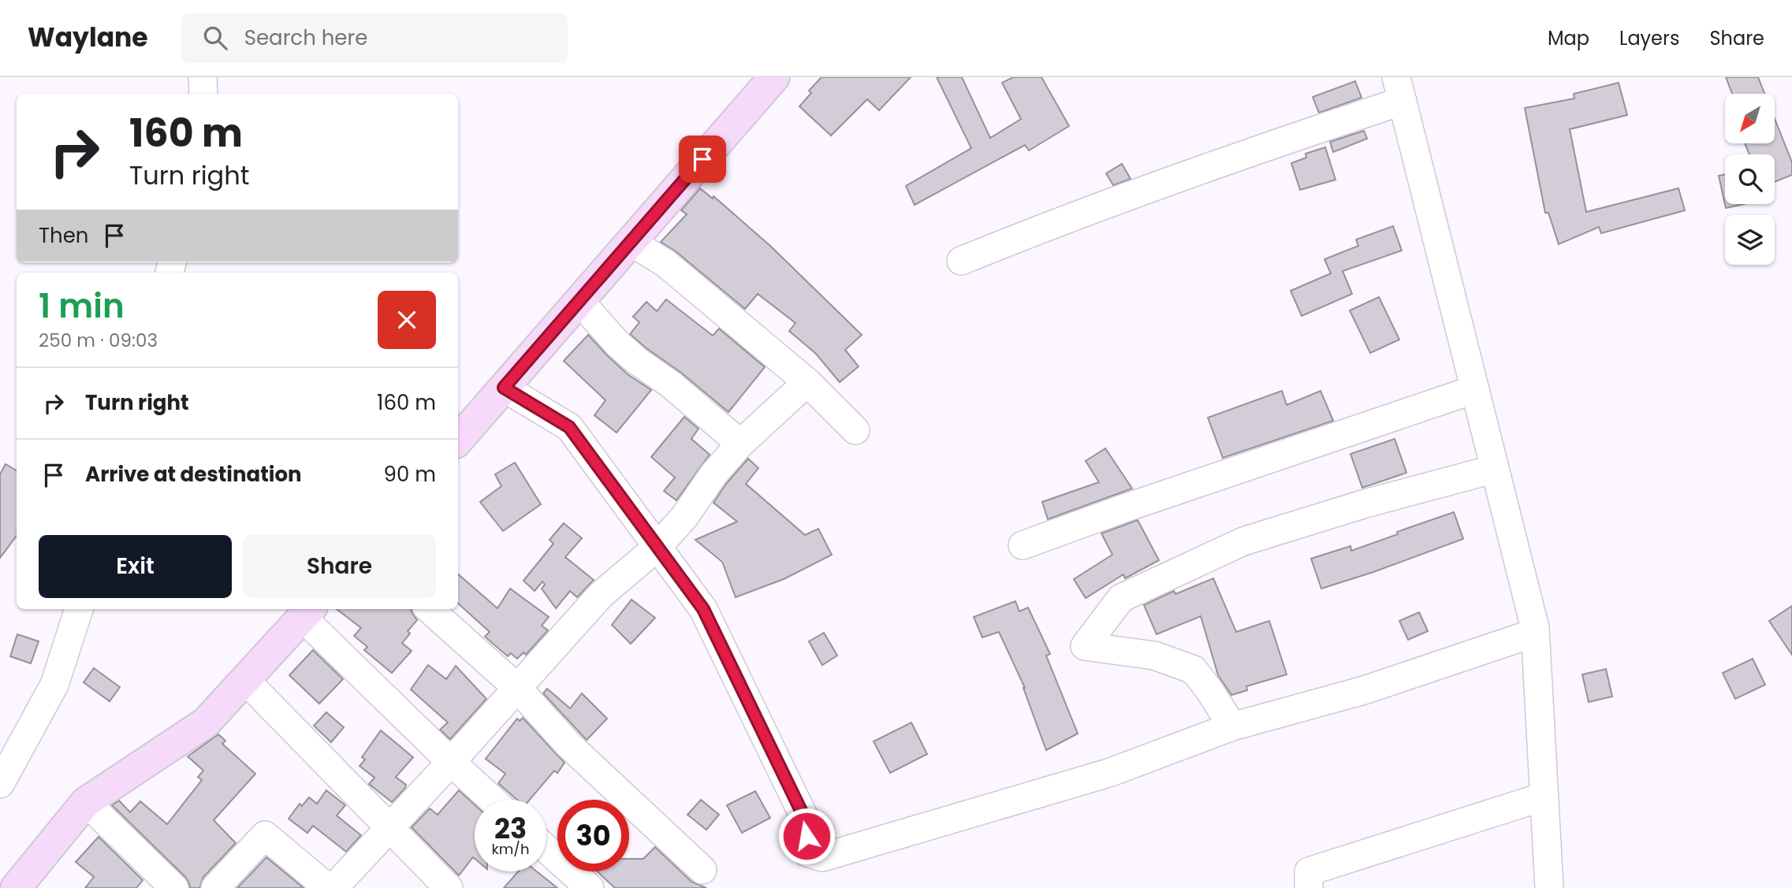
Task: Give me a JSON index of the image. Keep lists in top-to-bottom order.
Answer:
{
  "north": "bottom left",
  "page": {
    "header": "Waylane",
    "search": "Search here",
    "nav": ["Map", "Layers", "Share"],
    "turn": ["160 m", "Turn right"],
    "then": "Then",
    "heading": ["1 min", "250 m · 09:03"],
    "list": [
      {
        "name": "Turn right",
        "value": "160 m"
      },
      {
        "name": "Arrive at destination",
        "value": "90 m"
      }
    ],
    "buttons": ["Exit", "Share"],
    "speed": "23 km/h",
    "limit": "30"
  }
}
